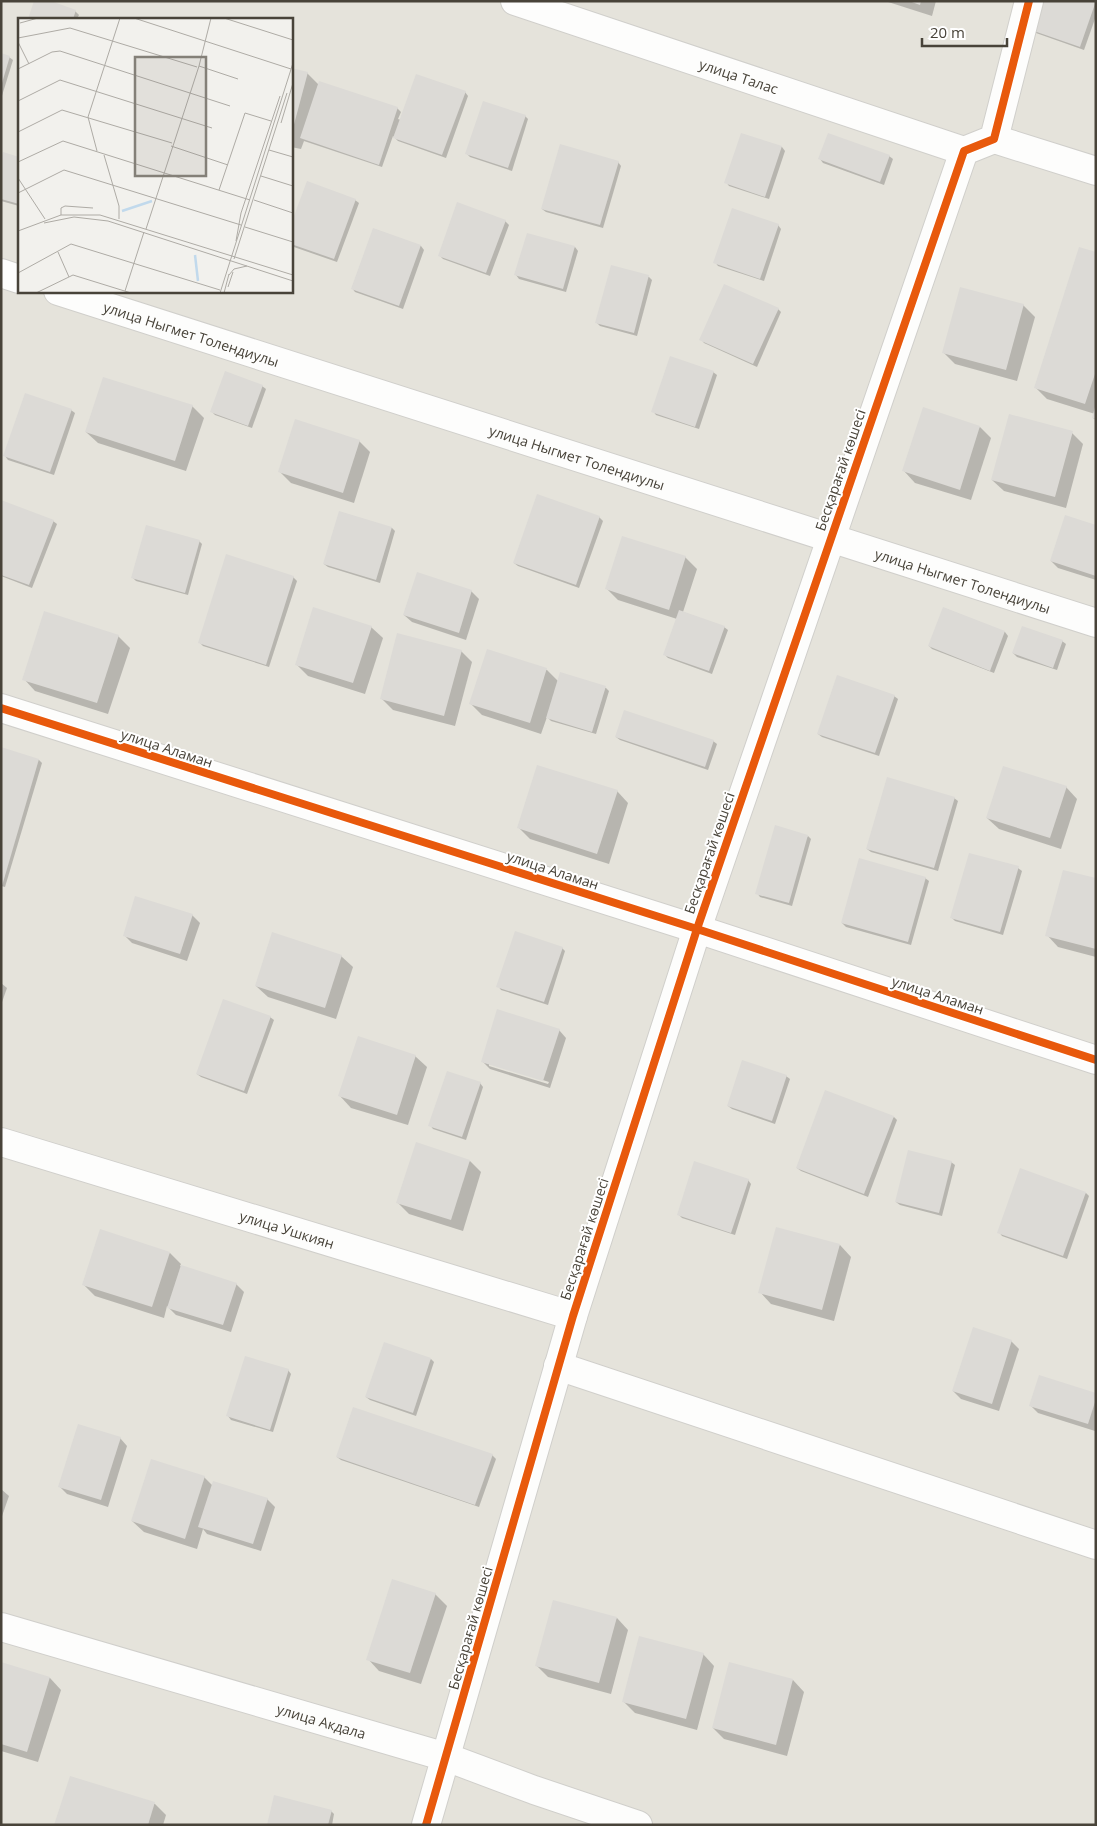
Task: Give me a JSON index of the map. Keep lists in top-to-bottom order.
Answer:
{
  "streets": {
    "street": [
      "улица Талас",
      "улица Ныгмет Толендиулы",
      "Бесқарағай көшесі",
      "улица Аламан",
      "улица Ушкиян",
      "улица Акдала"
    ]
  },
  "crossings": [
    ["улица Талас", "Бесқарағай көшесі"],
    ["улица Ныгмет Толендиулы", "Бесқарағай көшесі"],
    ["Бесқарағай көшесі", "улица Аламан"],
    ["Бесқарағай көшесі", "улица Ушкиян"],
    ["Бесқарағай көшесі", "улица Акдала"]
  ],
  "scale_bar": "20 m"
}
